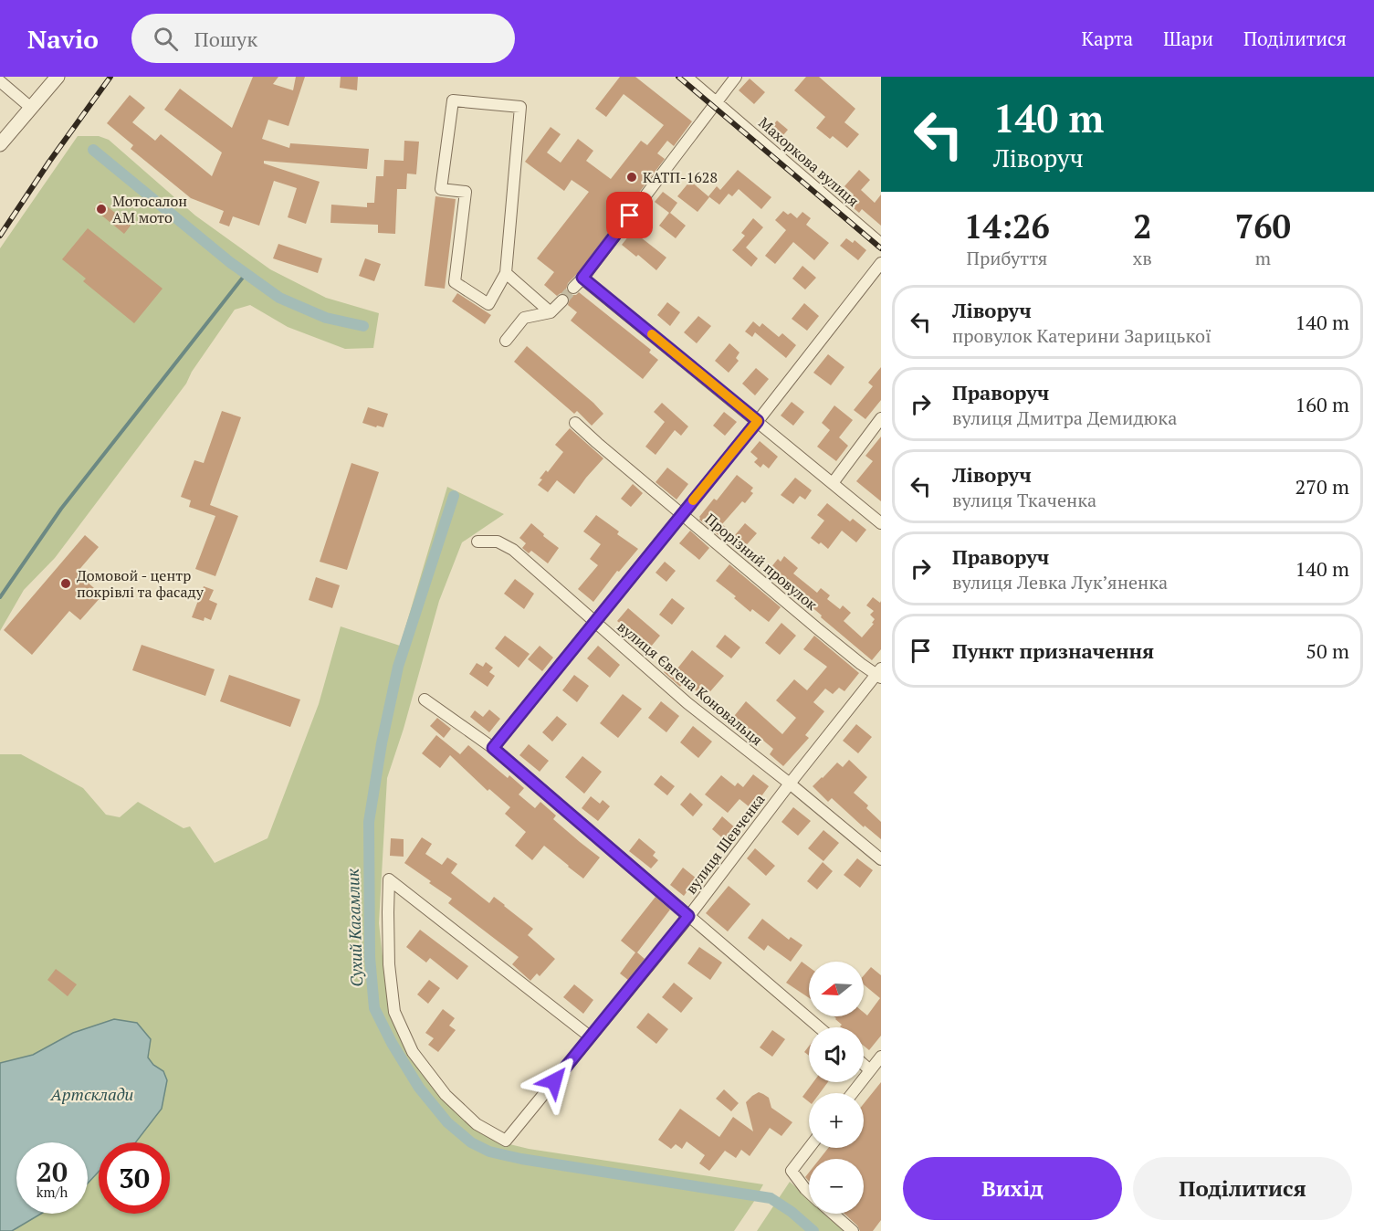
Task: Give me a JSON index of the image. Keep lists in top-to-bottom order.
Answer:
{
  "streets": {
    "street": [
      "Махоркова вулиця",
      "Прорізний провулок",
      "вулиця Євгена Коновальця",
      "вулиця Шевченка"
    ]
  },
  "crossings": [
    ["Прорізний провулок", "вулиця Шевченка"],
    ["вулиця Євгена Коновальця", "вулиця Шевченка"]
  ],
  "water": ["Сухий Кагамлик", "Артсклади"],
  "places": ["КАТП-1628", "Мотосалон АМ мото", "Домовой - центр покрівлі та фасаду"],
  "north": "left",
  "page": {
    "header": "Navio",
    "search": "Пошук",
    "nav": ["Карта", "Шари", "Поділитися"],
    "turn": ["140 m", "Ліворуч"],
    "eta": [
      "14:26",
      "Прибуття",
      "2",
      "хв",
      "760",
      "m"
    ],
    "list": [
      {
        "name": "Ліворуч",
        "note": "провулок Катерини Зарицької",
        "value": "140 m"
      },
      {
        "name": "Праворуч",
        "note": "вулиця Дмитра Демидюка",
        "value": "160 m"
      },
      {
        "name": "Ліворуч",
        "note": "вулиця Ткаченка",
        "value": "270 m"
      },
      {
        "name": "Праворуч",
        "note": "вулиця Левка Лукʼяненка",
        "value": "140 m"
      },
      {
        "name": "Пункт призначення",
        "value": "50 m"
      }
    ],
    "map_buttons": ["+", "−"],
    "speed": "20 km/h",
    "limit": "30",
    "buttons": ["Вихід", "Поділитися"]
  }
}
